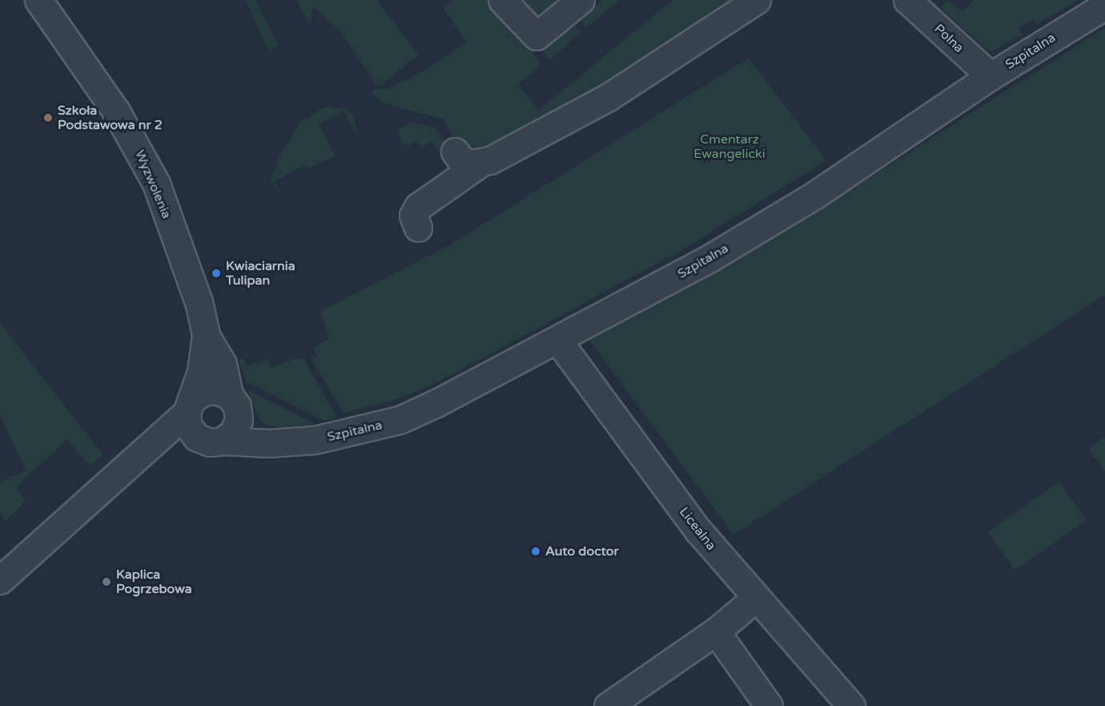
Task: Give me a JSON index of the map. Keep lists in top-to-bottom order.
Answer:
{
  "streets": {
    "street": [
      "Polna",
      "Szpitalna",
      "Wyzwolenia",
      "Licealna"
    ]
  },
  "crossings": [
    ["Polna", "Szpitalna"],
    ["Szpitalna", "Wyzwolenia"],
    ["Szpitalna", "Licealna"]
  ],
  "parks": ["Cmentarz Ewangelicki"],
  "places": [
    "Szkoła Podstawowa nr 2",
    "Kwiaciarnia Tulipan",
    "Auto doctor",
    "Kaplica Pogrzebowa"
  ]
}
